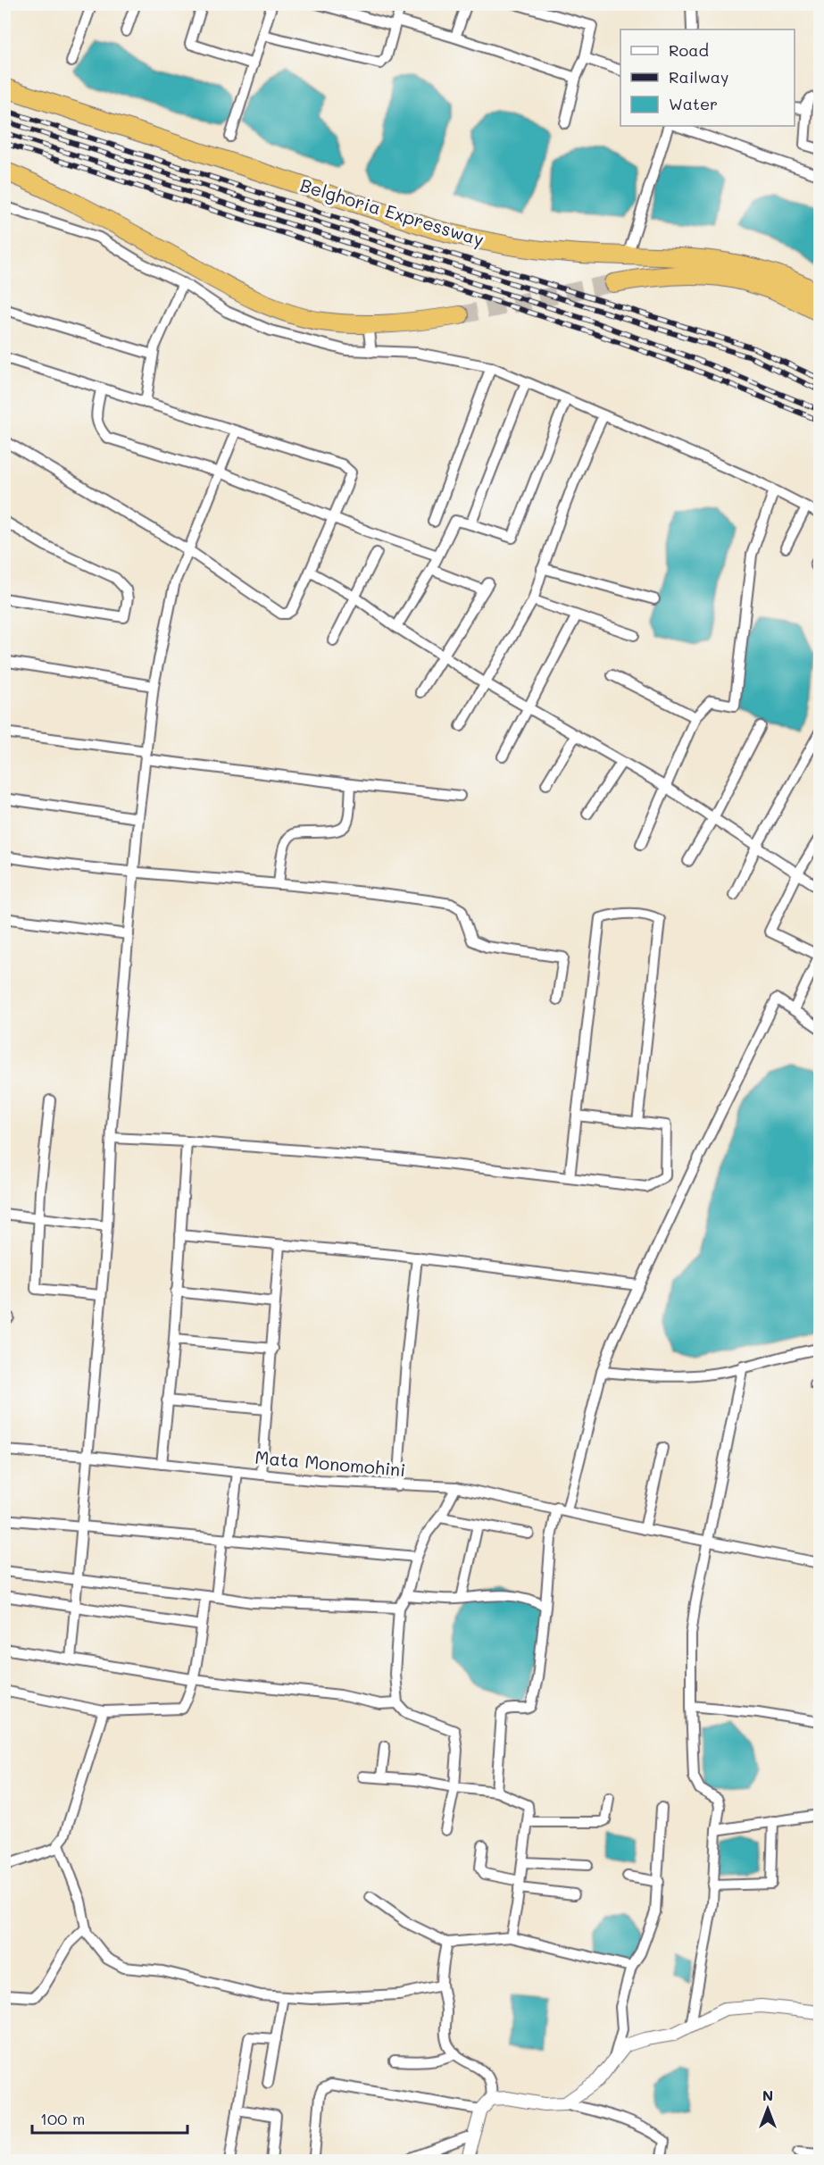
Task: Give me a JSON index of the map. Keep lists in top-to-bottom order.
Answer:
{
  "streets": {
    "highway": ["Belghoria Expressway"],
    "street": ["Mata Monomohini"]
  },
  "legend": ["Road", "Railway", "Water"],
  "scale_bar": "100 m",
  "north": "top"
}
